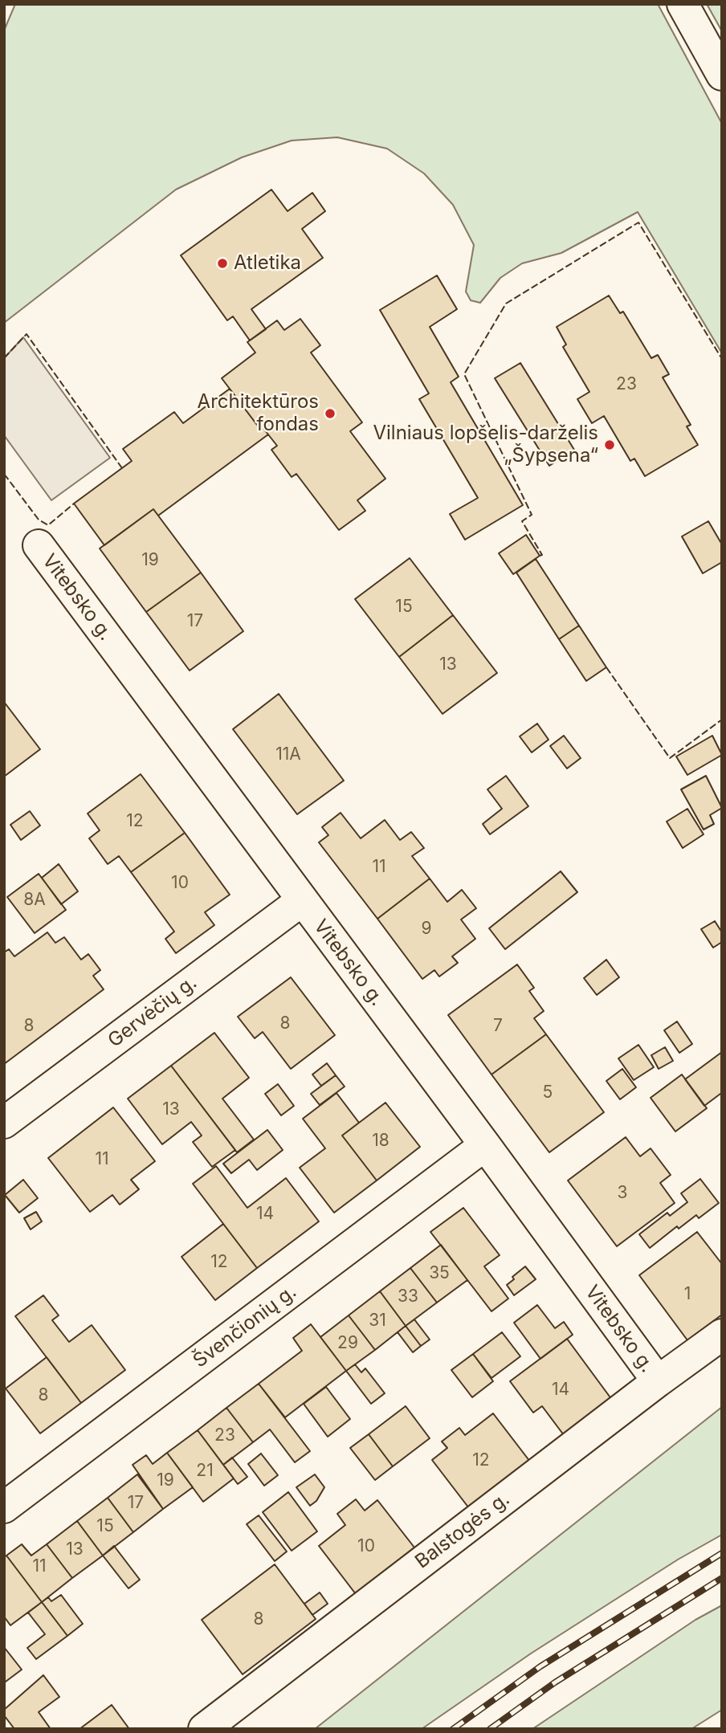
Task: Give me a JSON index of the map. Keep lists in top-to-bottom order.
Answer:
{
  "streets": {
    "street": [
      "Vitebsko g.",
      "Gervėčių g.",
      "Švenčionių g.",
      "Balstogės g."
    ]
  },
  "crossings": [
    ["Vitebsko g.", "Gervėčių g."],
    ["Vitebsko g.", "Švenčionių g."],
    ["Vitebsko g.", "Balstogės g."]
  ],
  "places": ["Atletika", "Architektūros fondas", "Vilniaus lopšelis-darželis „Šypsena“"],
  "house_numbers": [
    "23",
    "19",
    "15",
    "17",
    "13",
    "11A",
    "12",
    "11",
    "10",
    "8A",
    "9",
    "8",
    "8",
    "7",
    "5",
    "13",
    "18",
    "11",
    "3",
    "14",
    "12",
    "35",
    "1",
    "33",
    "31",
    "29",
    "14",
    "8",
    "23",
    "12",
    "21",
    "19",
    "17",
    "15",
    "10",
    "13",
    "11",
    "8"
  ]
}
